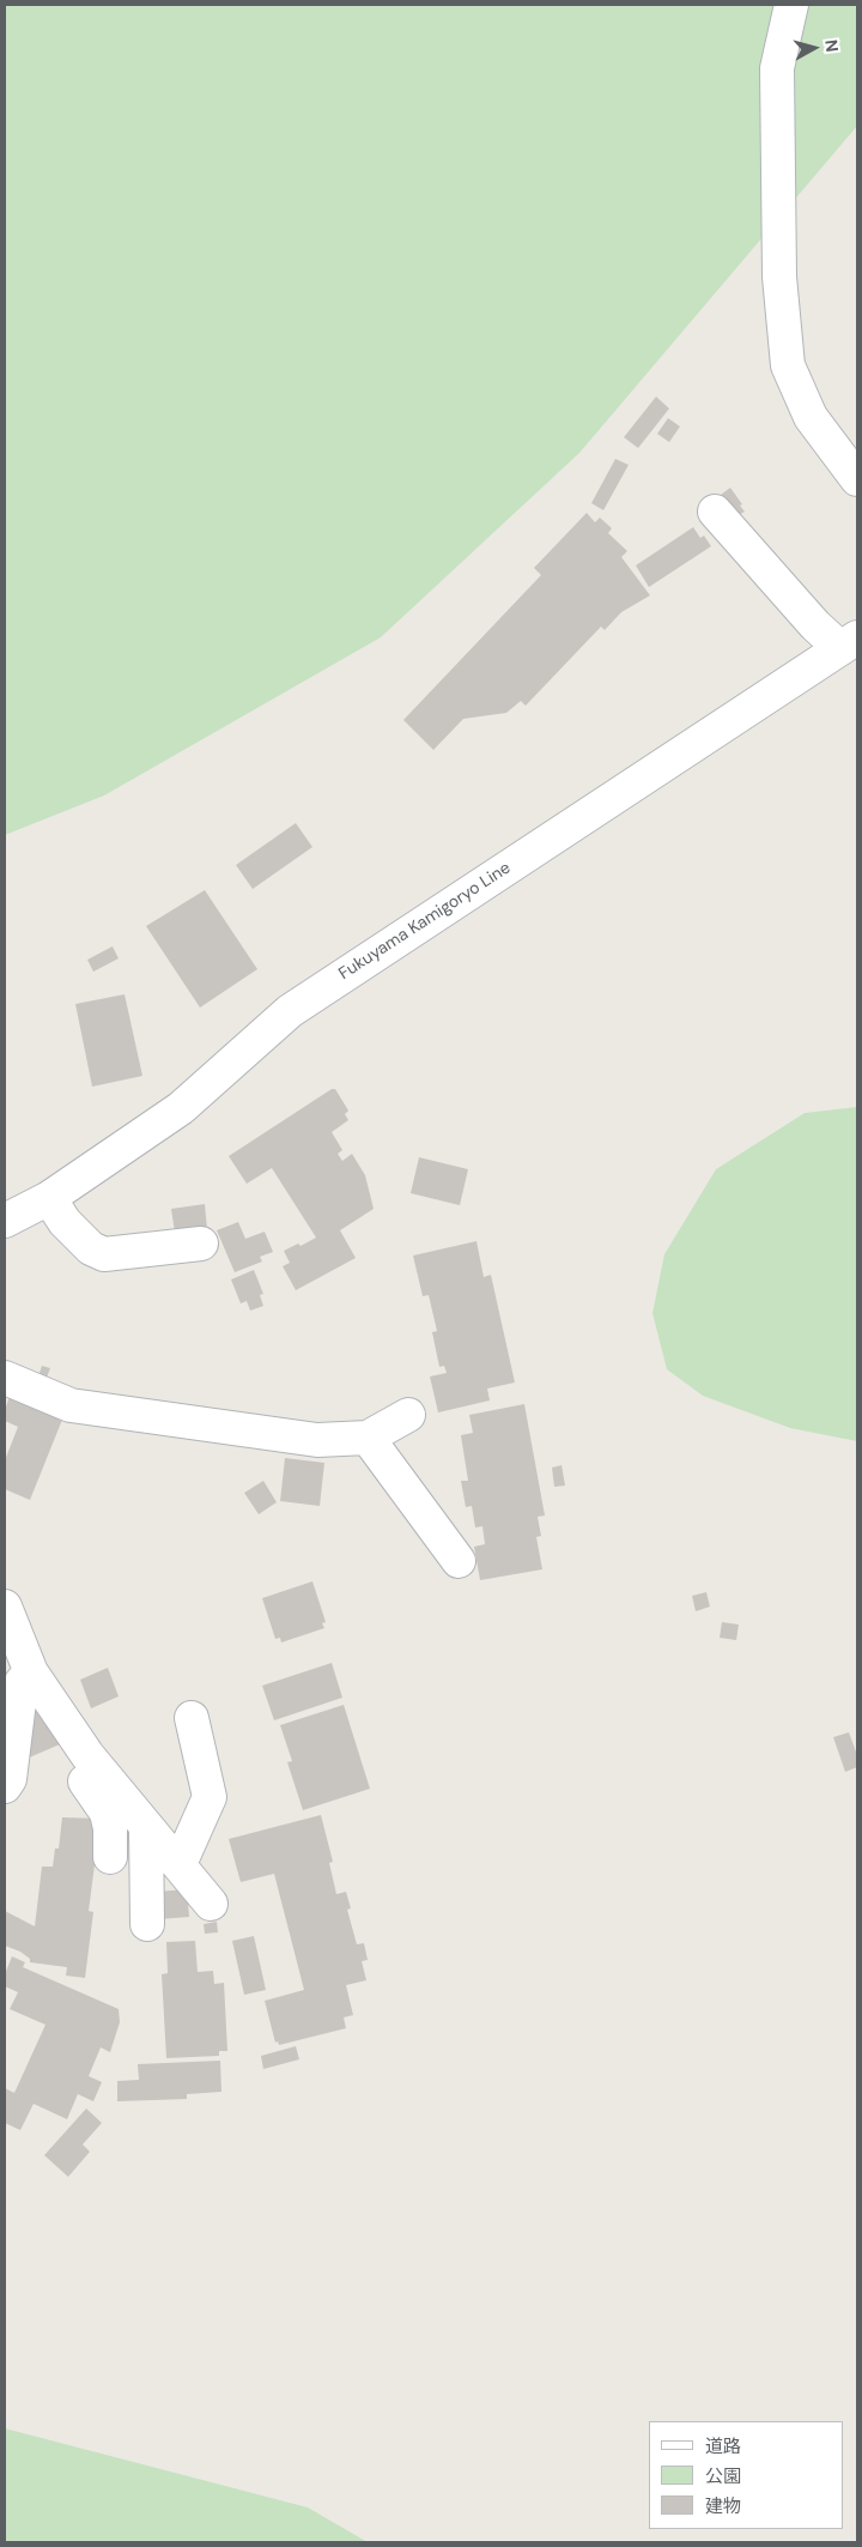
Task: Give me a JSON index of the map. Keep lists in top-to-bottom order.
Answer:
{
  "streets": {
    "street": ["Fukuyama Kamigoryo Line"]
  },
  "legend": ["道路", "公園", "建物"],
  "north": "right"
}
